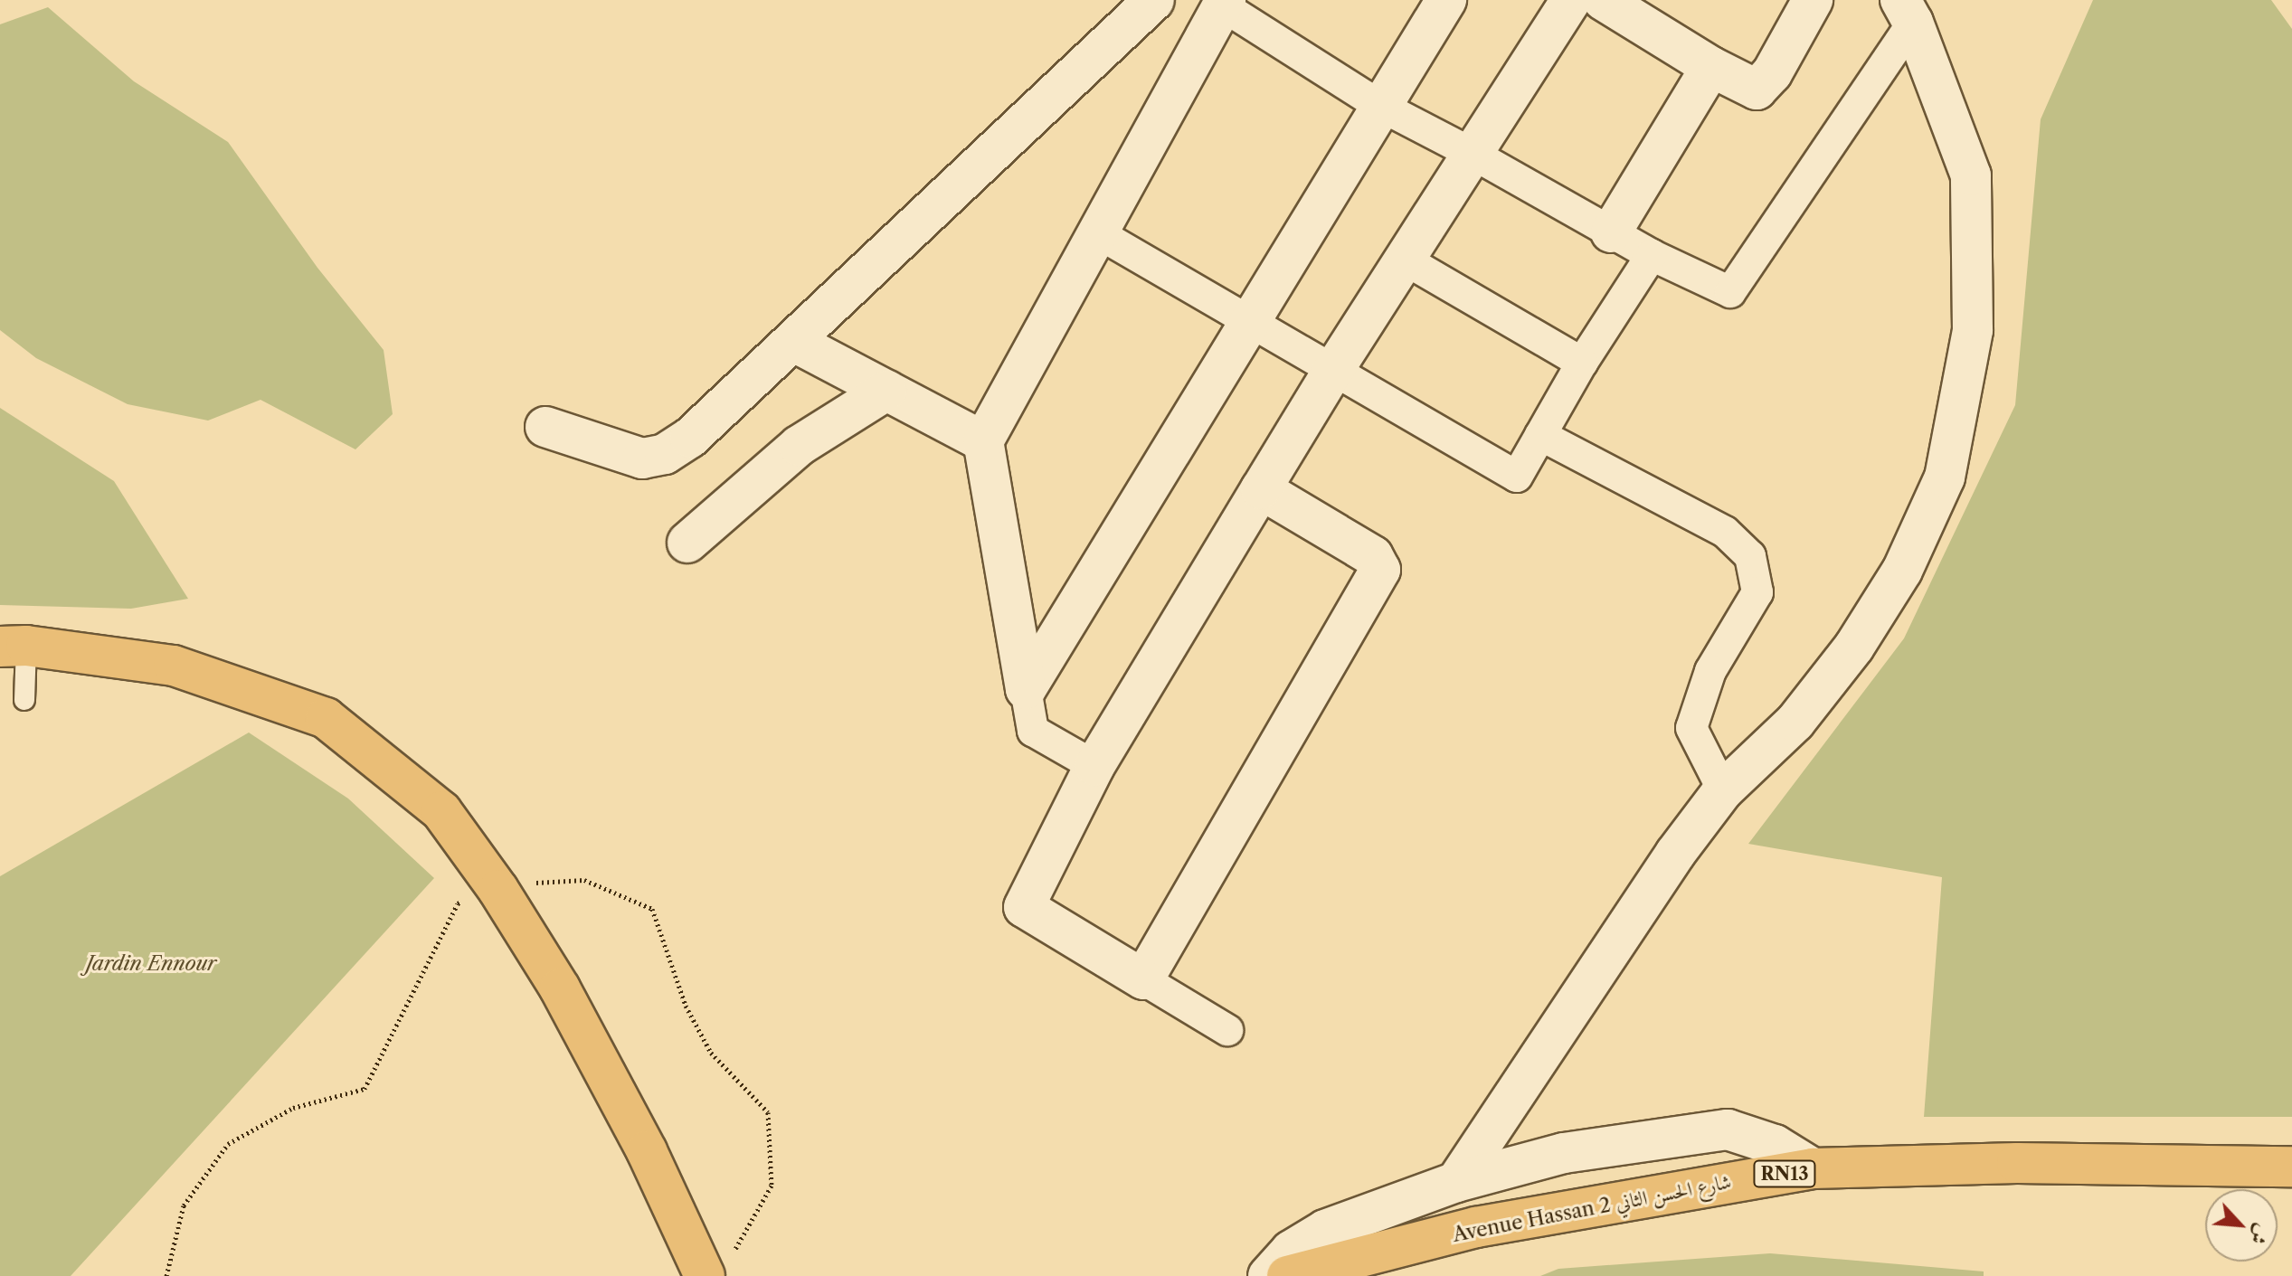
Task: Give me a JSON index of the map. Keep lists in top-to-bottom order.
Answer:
{
  "streets": {
    "main road": ["RN13", "Avenue Hassan 2 شارع الحسن الثاني"]
  },
  "parks": ["Jardin Ennour"],
  "north": "bottom right"
}
